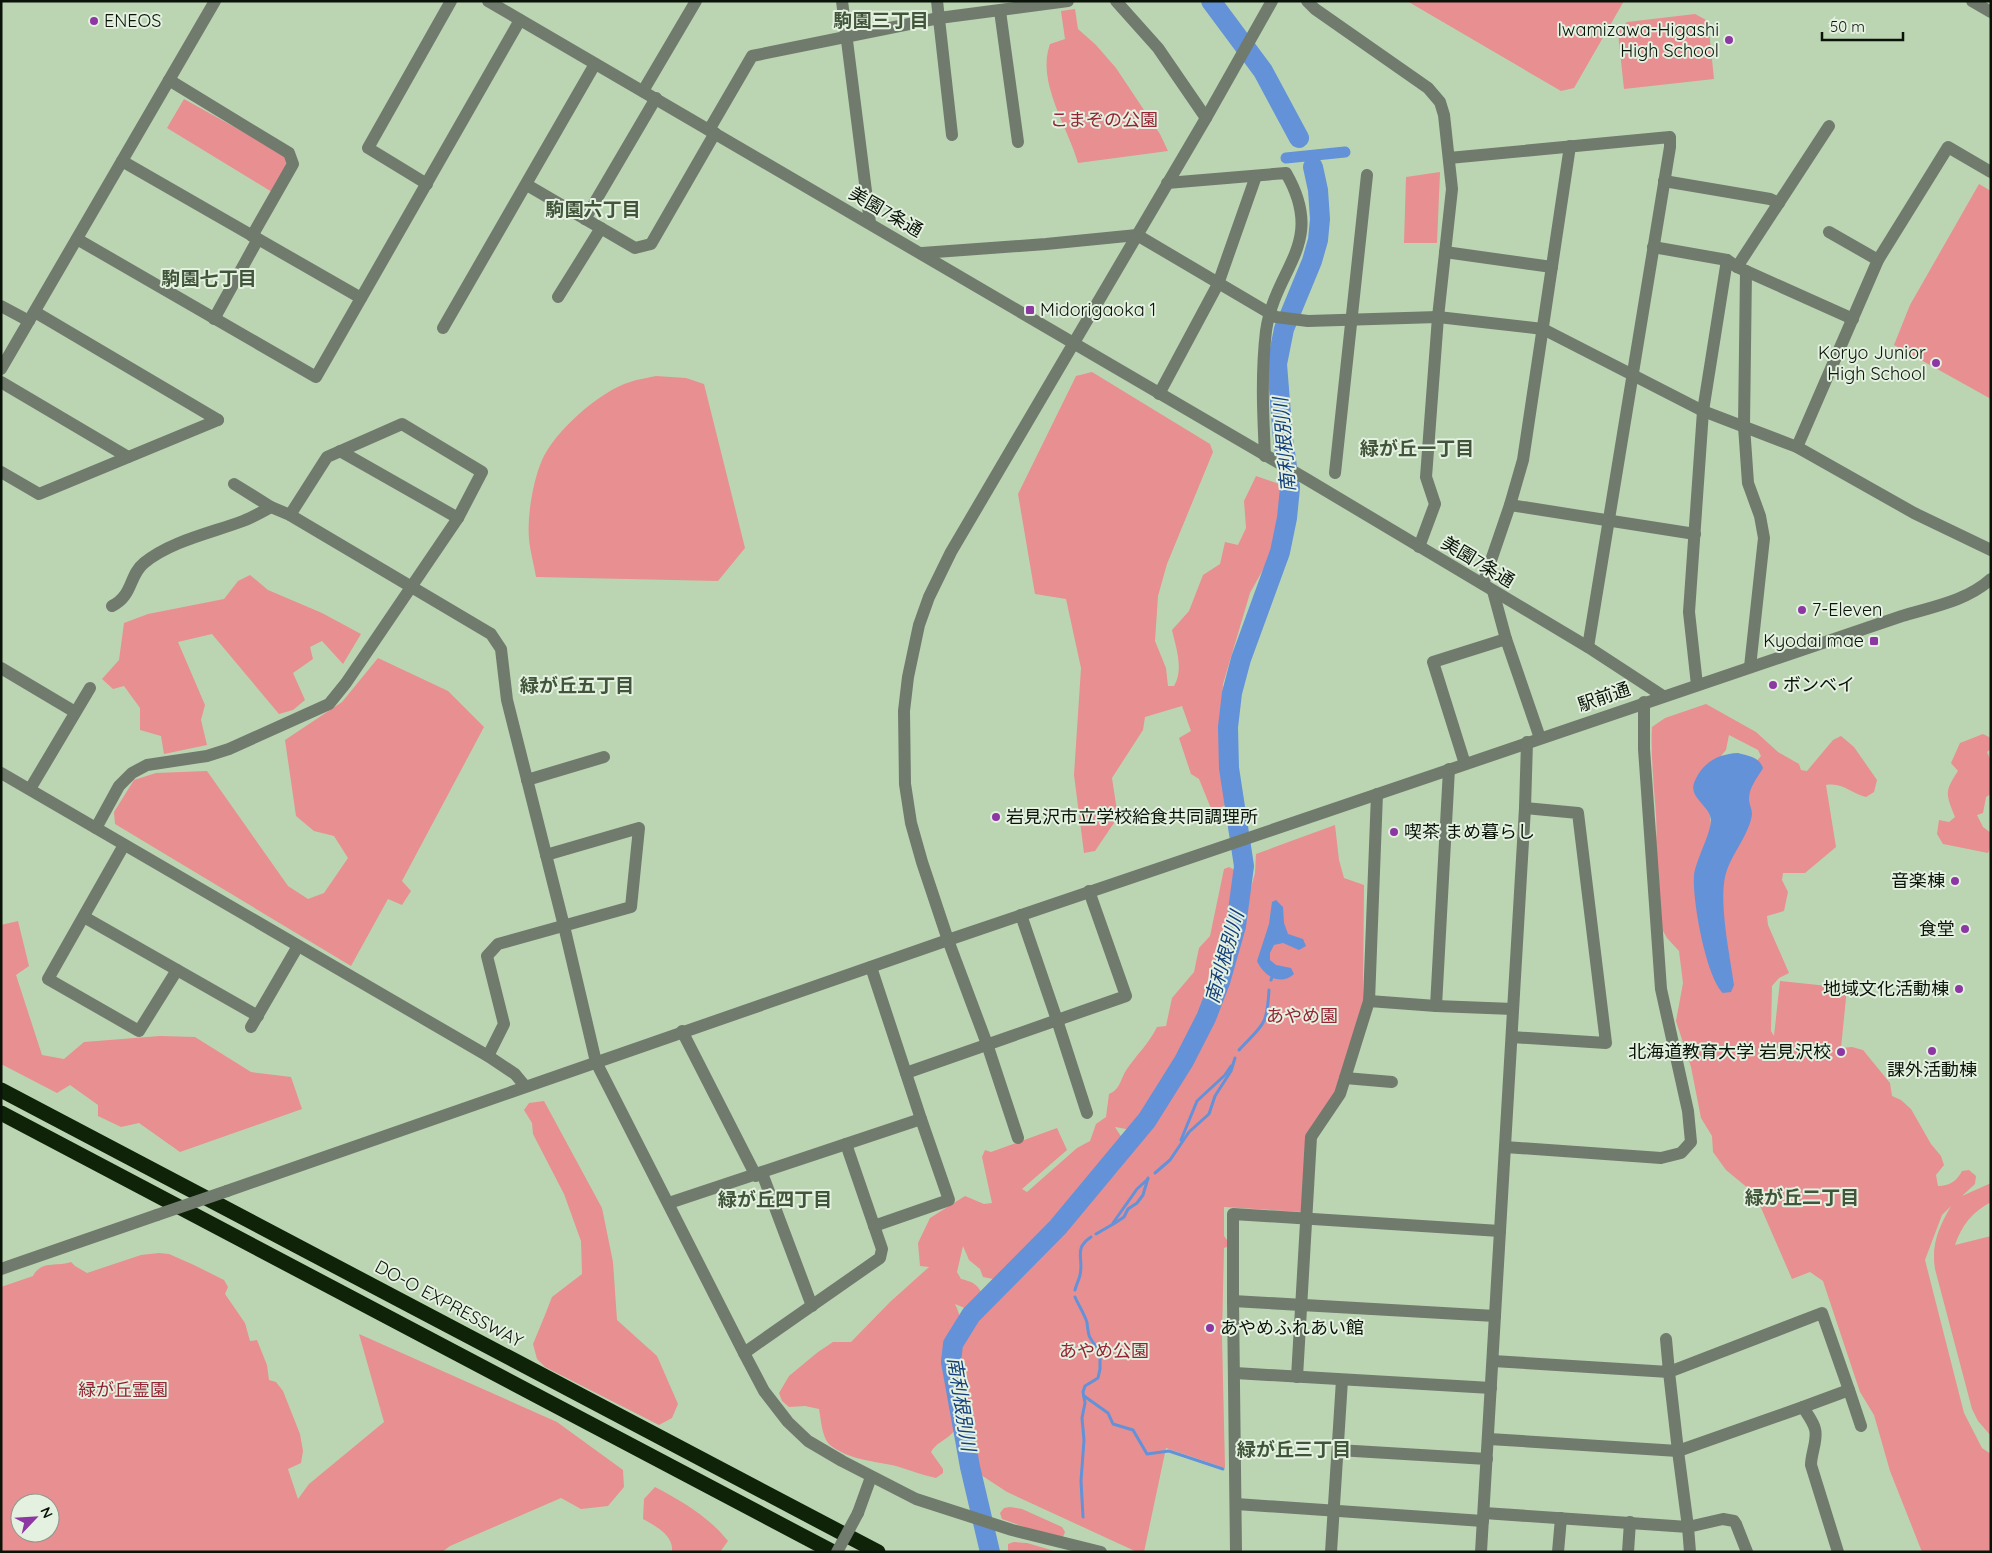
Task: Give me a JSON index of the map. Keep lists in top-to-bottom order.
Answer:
{
  "streets": {
    "highway": ["DO-O EXPRESSWAY"],
    "street": ["美園7条通", "駅前通"]
  },
  "crossings": [
    ["美園7条通", "駅前通"]
  ],
  "districts": [
    "駒園三丁目",
    "駒園六丁目",
    "駒園七丁目",
    "緑が丘一丁目",
    "緑が丘五丁目",
    "緑が丘二丁目",
    "緑が丘四丁目",
    "緑が丘三丁目"
  ],
  "water": ["南利根別川"],
  "parks": [
    "こまぞの公園",
    "あやめ園",
    "あやめ公園",
    "緑が丘霊園"
  ],
  "places": {
    "other": [
      "ENEOS",
      "Iwamizawa-Higashi High School",
      "Koryo Junior High School",
      "7-Eleven",
      "ボンベイ",
      "岩見沢市立学校給食共同調理所",
      "喫茶 まめ暮らし",
      "音楽棟",
      "食堂",
      "地域文化活動棟",
      "課外活動棟",
      "北海道教育大学 岩見沢校",
      "あやめふれあい館"
    ],
    "transit": ["Midorigaoka 1", "Kyodai mae"]
  },
  "scale_bar": "50 m",
  "north": "top right"
}
